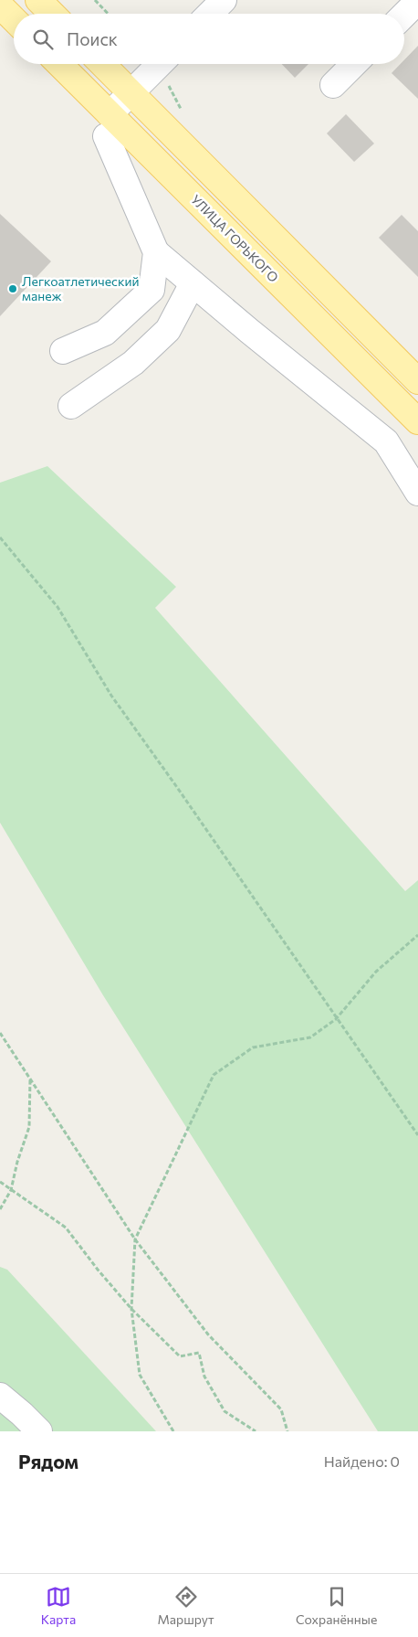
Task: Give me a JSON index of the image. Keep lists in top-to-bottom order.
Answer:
{
  "streets": {
    "main road": ["УЛИЦА ГОРЬКОГО"]
  },
  "places": ["Легкоатлетический манеж"],
  "page": {
    "search": "Поиск",
    "heading": ["Рядом", "Найдено: 0"],
    "nav": ["Карта", "Маршрут", "Сохранённые"]
  }
}
